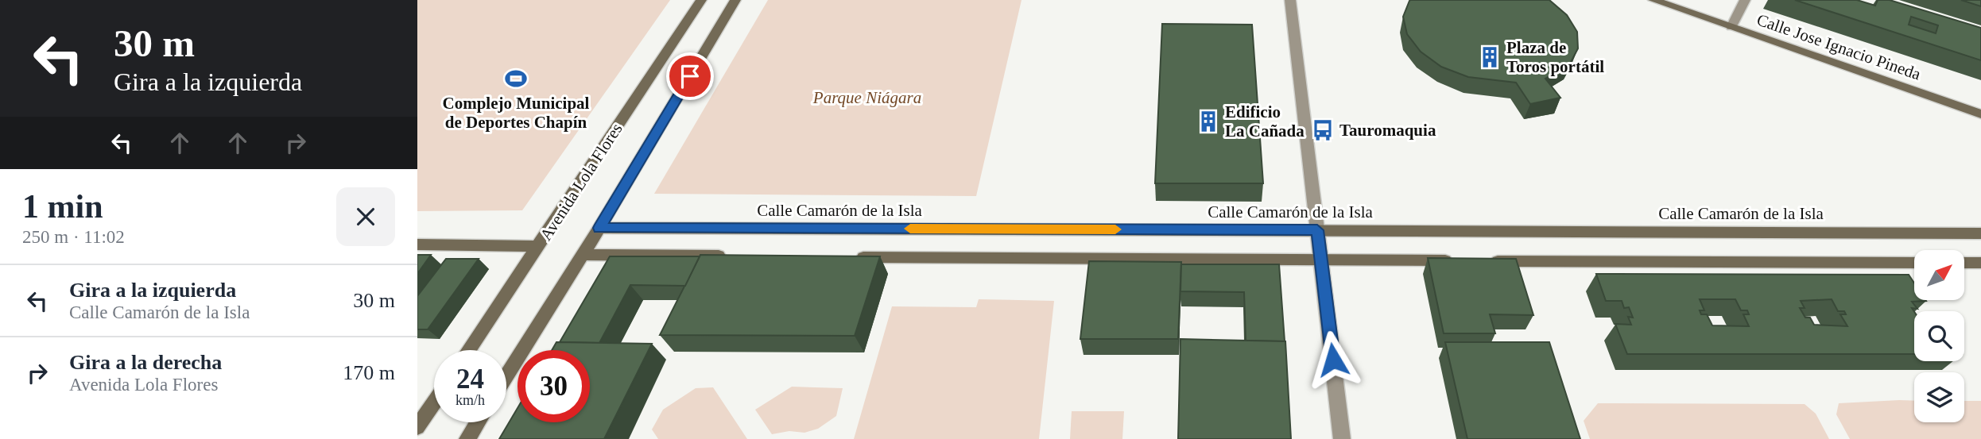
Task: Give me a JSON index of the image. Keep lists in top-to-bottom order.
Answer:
{
  "streets": {
    "street": ["Calle Jose Ignacio Pineda", "Avenida Lola Flores", "Calle Camarón de la Isla"]
  },
  "parks": ["Parque Niágara"],
  "places": {
    "building": ["Plaza de Toros portátil", "Edificio La Cañada"],
    "sports": ["Complejo Municipal de Deportes Chapín"],
    "bus stop": ["Tauromaquia"]
  },
  "north": "top right",
  "page": {
    "turn": ["30 m", "Gira a la izquierda"],
    "heading": ["1 min", "250 m · 11:02"],
    "list": [
      {
        "name": "Gira a la izquierda",
        "note": "Calle Camarón de la Isla",
        "value": "30 m"
      },
      {
        "name": "Gira a la derecha",
        "note": "Avenida Lola Flores",
        "value": "170 m"
      }
    ],
    "speed": "24 km/h",
    "limit": "30"
  }
}
